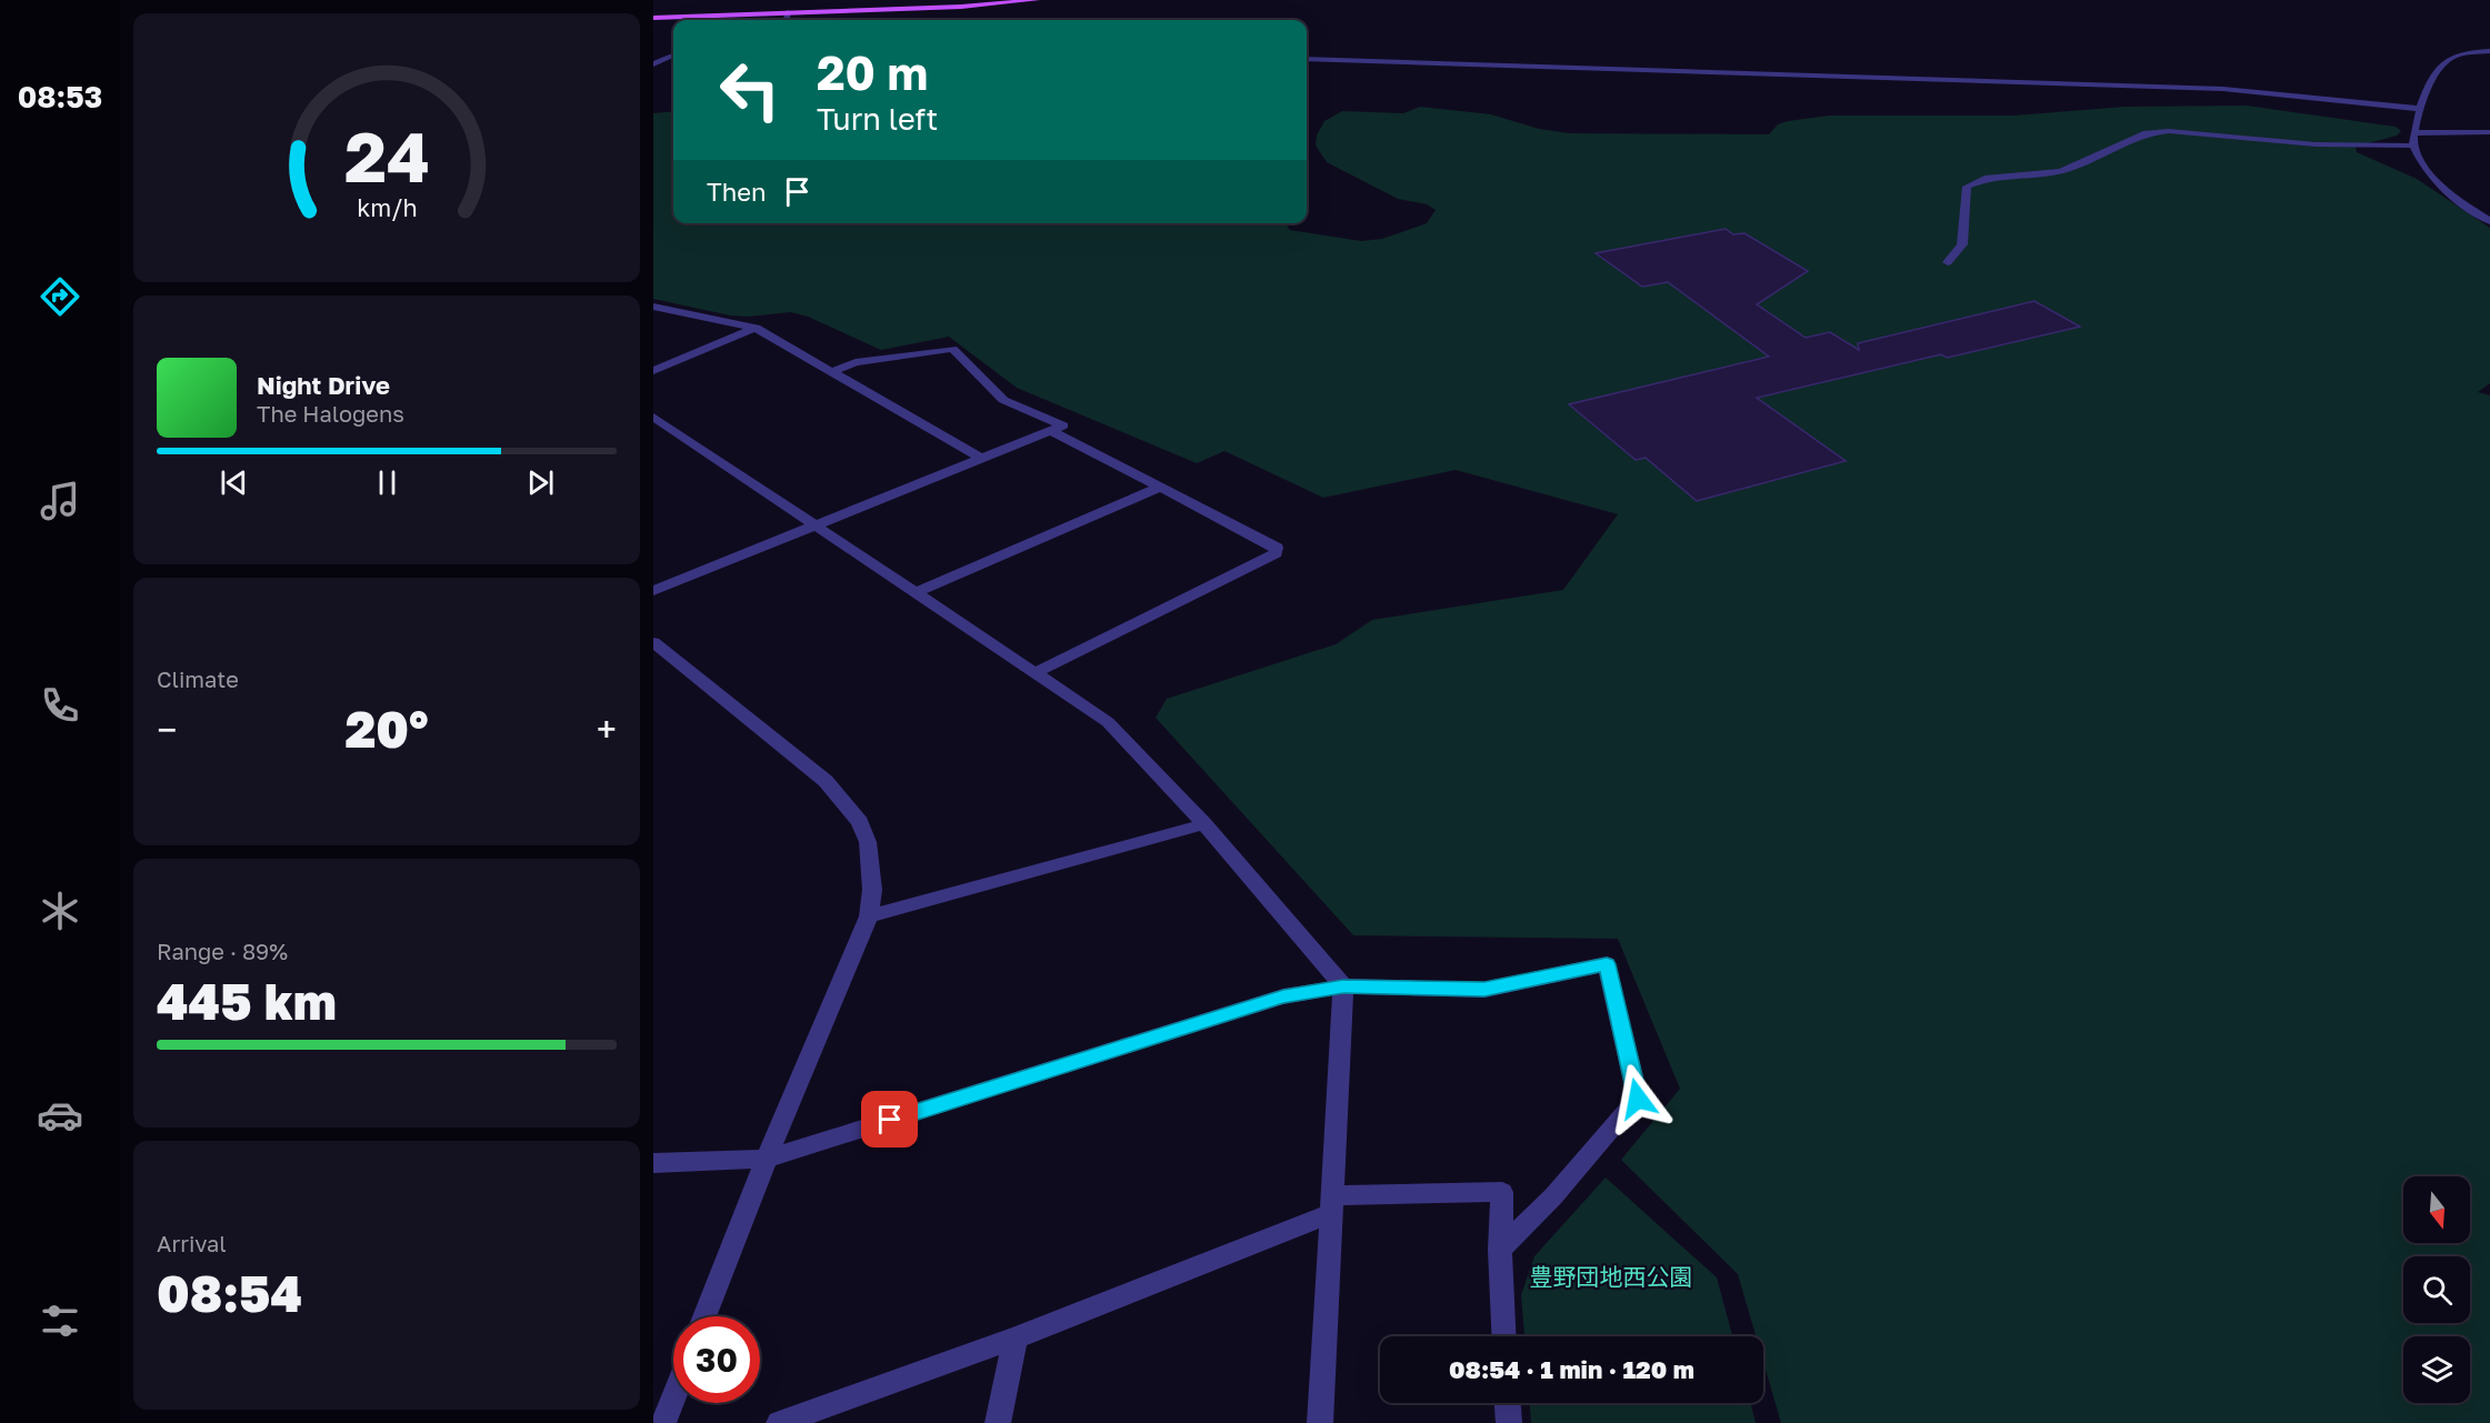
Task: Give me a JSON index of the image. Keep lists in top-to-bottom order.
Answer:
{
  "parks": ["豊野団地西公園"],
  "north": "bottom",
  "page": {
    "tabs": "08:53",
    "turn": ["20 m", "Turn left"],
    "then": "Then",
    "song": ["Night Drive", "The Halogens"],
    "tile": [
      "Climate",
      ["Range · 89%", "445 km"],
      ["Arrival", "08:54"]
    ],
    "heat": ["−", "20°", "+"],
    "limit": "30",
    "trip": "08:54 · 1 min · 120 m",
    "gauge": ["24", "km/h"]
  }
}
